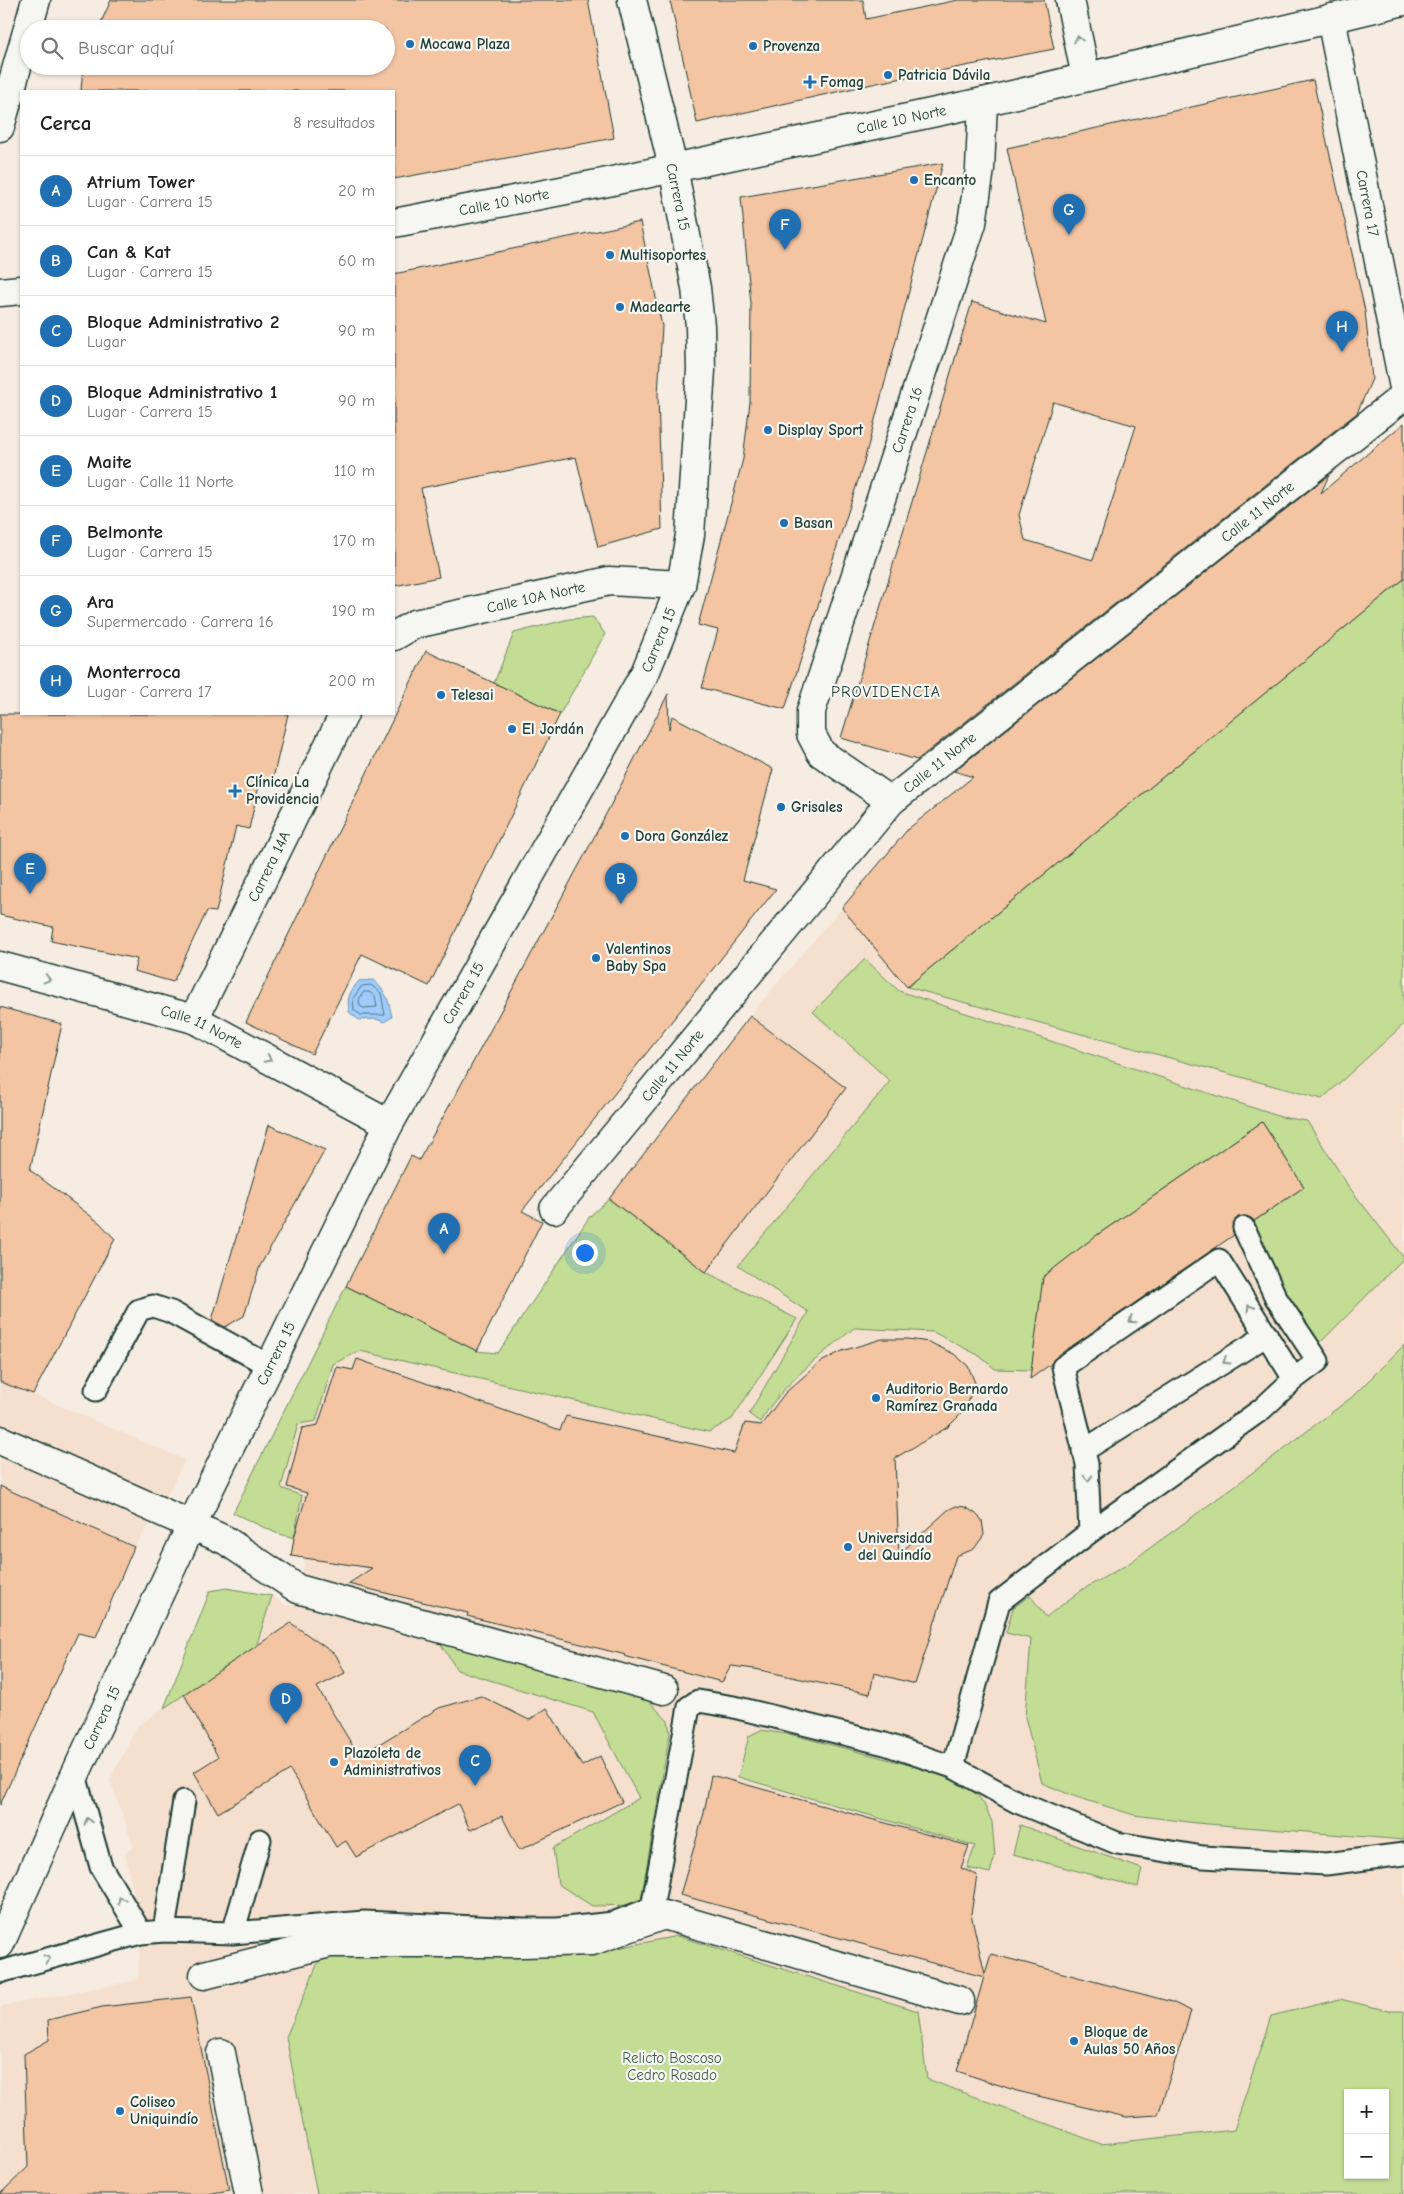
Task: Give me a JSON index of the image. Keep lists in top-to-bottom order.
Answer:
{
  "streets": {
    "street": [
      "Calle 10 Norte",
      "Carrera 15",
      "Carrera 17",
      "Carrera 16",
      "Calle 11 Norte",
      "Calle 10A Norte",
      "Carrera 14A"
    ]
  },
  "crossings": [
    ["Calle 10 Norte", "Carrera 15"],
    ["Calle 10 Norte", "Carrera 17"],
    ["Calle 10 Norte", "Carrera 16"],
    ["Carrera 15", "Calle 11 Norte"],
    ["Carrera 15", "Calle 10A Norte"],
    ["Carrera 16", "Calle 11 Norte"],
    ["Calle 11 Norte", "Carrera 14A"]
  ],
  "districts": ["PROVIDENCIA"],
  "parks": ["Relicto Boscoso Cedro Rosado"],
  "places": {
    "other": [
      "Mocawa Plaza",
      "Provenza",
      "Patricia Dávila",
      "Encanto",
      "Multisoportes",
      "Madearte",
      "Display Sport",
      "Basan",
      "Telesai",
      "El Jordán",
      "Grisales",
      "Dora González",
      "Valentinos Baby Spa",
      "Auditorio Bernardo Ramírez Granada",
      "Universidad del Quindío",
      "Plazoleta de Administrativos",
      "Bloque de Aulas 50 Años",
      "Coliseo Uniquindío"
    ],
    "health": ["Fomag", "Clínica La Providencia"]
  },
  "page": {
    "search": "Buscar aquí",
    "heading": ["Cerca", "8 resultados"],
    "list": [
      {
        "mark": "A",
        "name": "Atrium Tower",
        "note": "Lugar · Carrera 15",
        "value": "20 m"
      },
      {
        "mark": "B",
        "name": "Can & Kat",
        "note": "Lugar · Carrera 15",
        "value": "60 m"
      },
      {
        "mark": "C",
        "name": "Bloque Administrativo 2",
        "note": "Lugar",
        "value": "90 m"
      },
      {
        "mark": "D",
        "name": "Bloque Administrativo 1",
        "note": "Lugar · Carrera 15",
        "value": "90 m"
      },
      {
        "mark": "E",
        "name": "Maite",
        "note": "Lugar · Calle 11 Norte",
        "value": "110 m"
      },
      {
        "mark": "F",
        "name": "Belmonte",
        "note": "Lugar · Carrera 15",
        "value": "170 m"
      },
      {
        "mark": "G",
        "name": "Ara",
        "note": "Supermercado · Carrera 16",
        "value": "190 m"
      },
      {
        "mark": "H",
        "name": "Monterroca",
        "note": "Lugar · Carrera 17",
        "value": "200 m"
      }
    ],
    "pins": [
      "G",
      "F",
      "H",
      "E",
      "B",
      "A",
      "D",
      "C"
    ],
    "map_buttons": ["+", "−"]
  }
}
